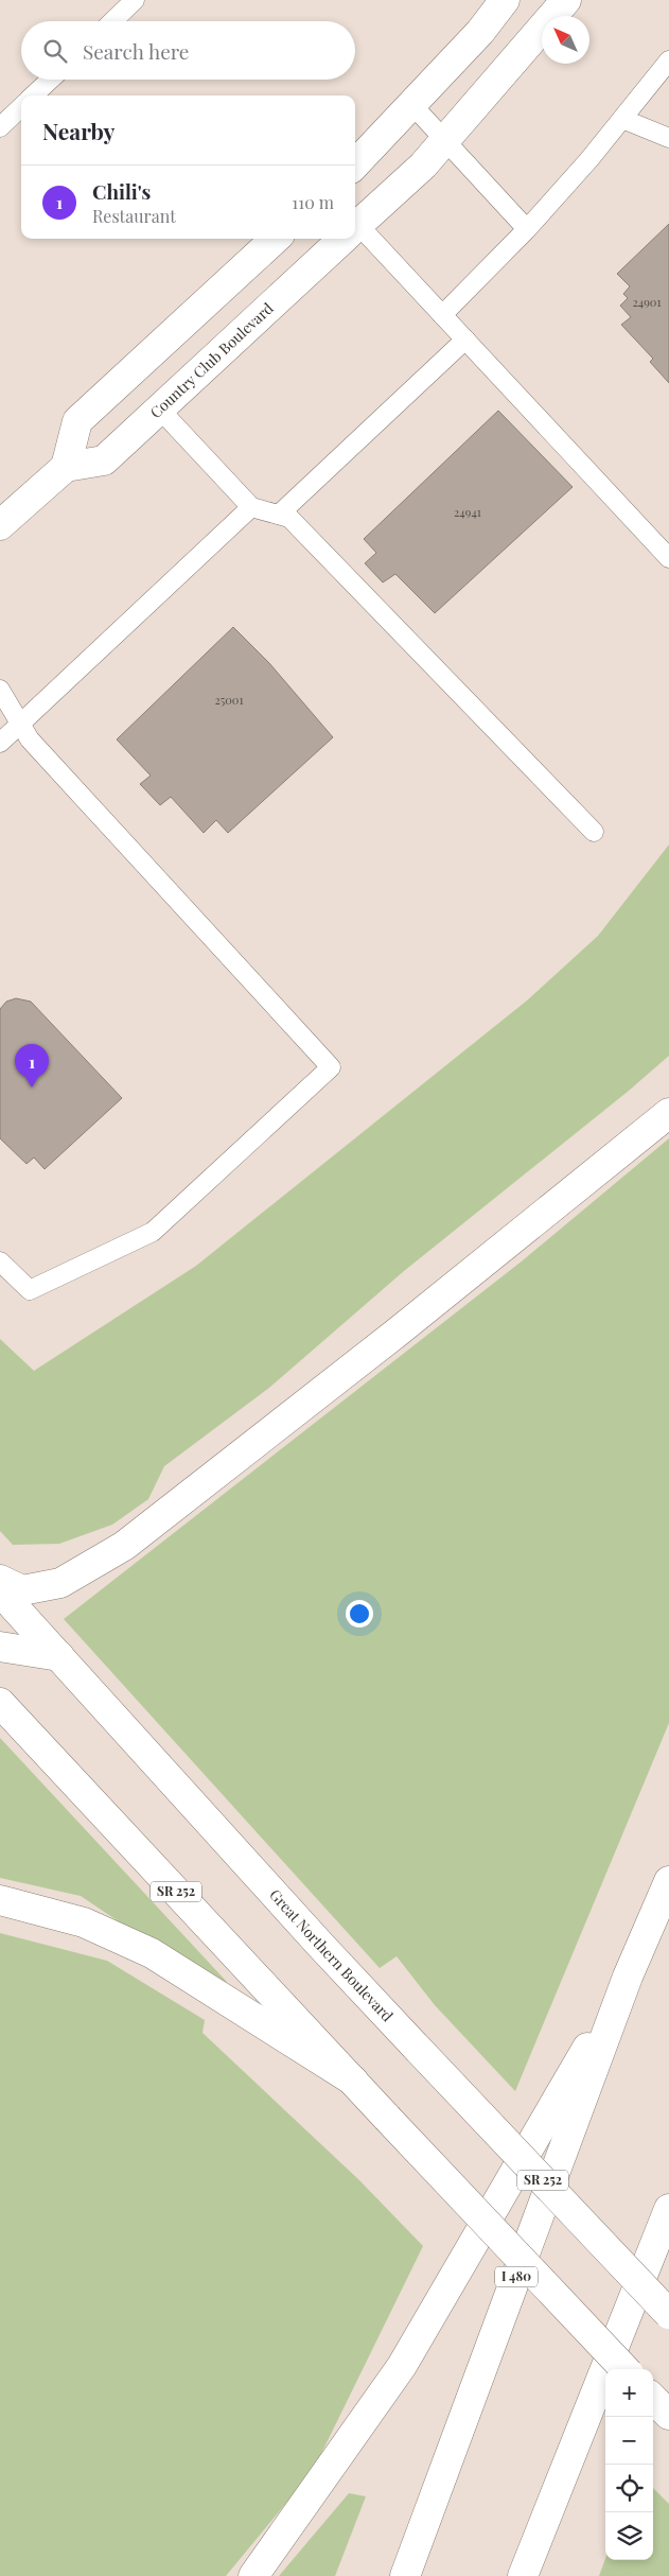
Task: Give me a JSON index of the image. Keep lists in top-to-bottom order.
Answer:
{
  "streets": {
    "main road": [
      "Country Club Boulevard",
      "SR 252",
      "Great Northern Boulevard",
      "I 480"
    ]
  },
  "house_numbers": ["24901", "24941", "25001"],
  "north": "top left",
  "page": {
    "search": "Search here",
    "heading": "Nearby",
    "list": [
      {
        "mark": "1",
        "name": "Chili's",
        "note": "Restaurant",
        "value": "110 m"
      }
    ],
    "pins": "1",
    "map_buttons": ["+", "−"]
  }
}
